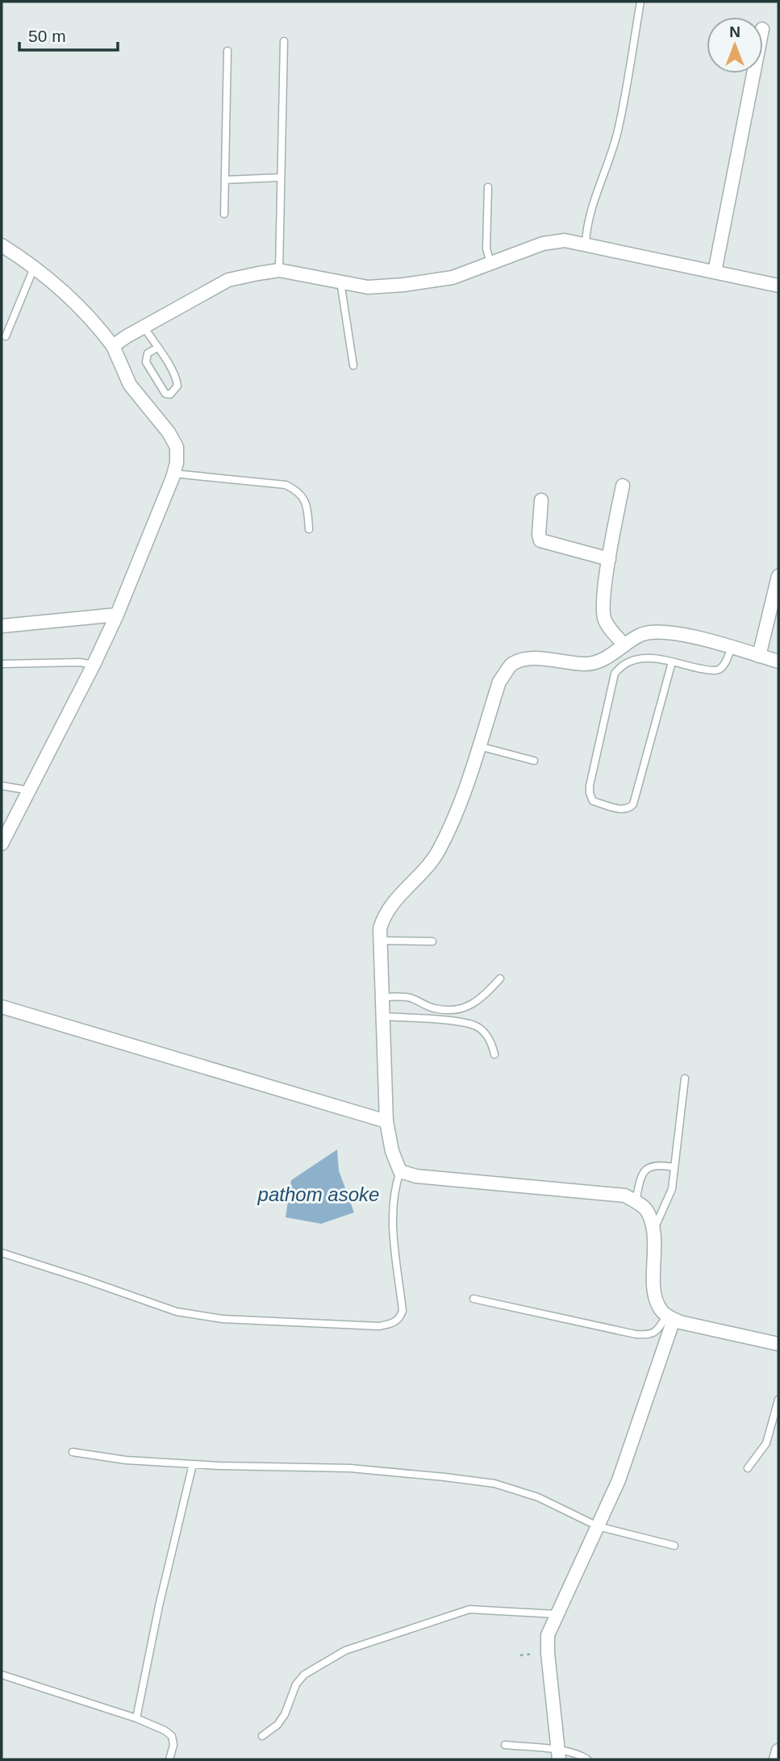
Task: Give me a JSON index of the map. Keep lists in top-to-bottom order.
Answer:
{
  "water": ["pathom asoke"],
  "scale_bar": "50 m",
  "north": "top"
}
